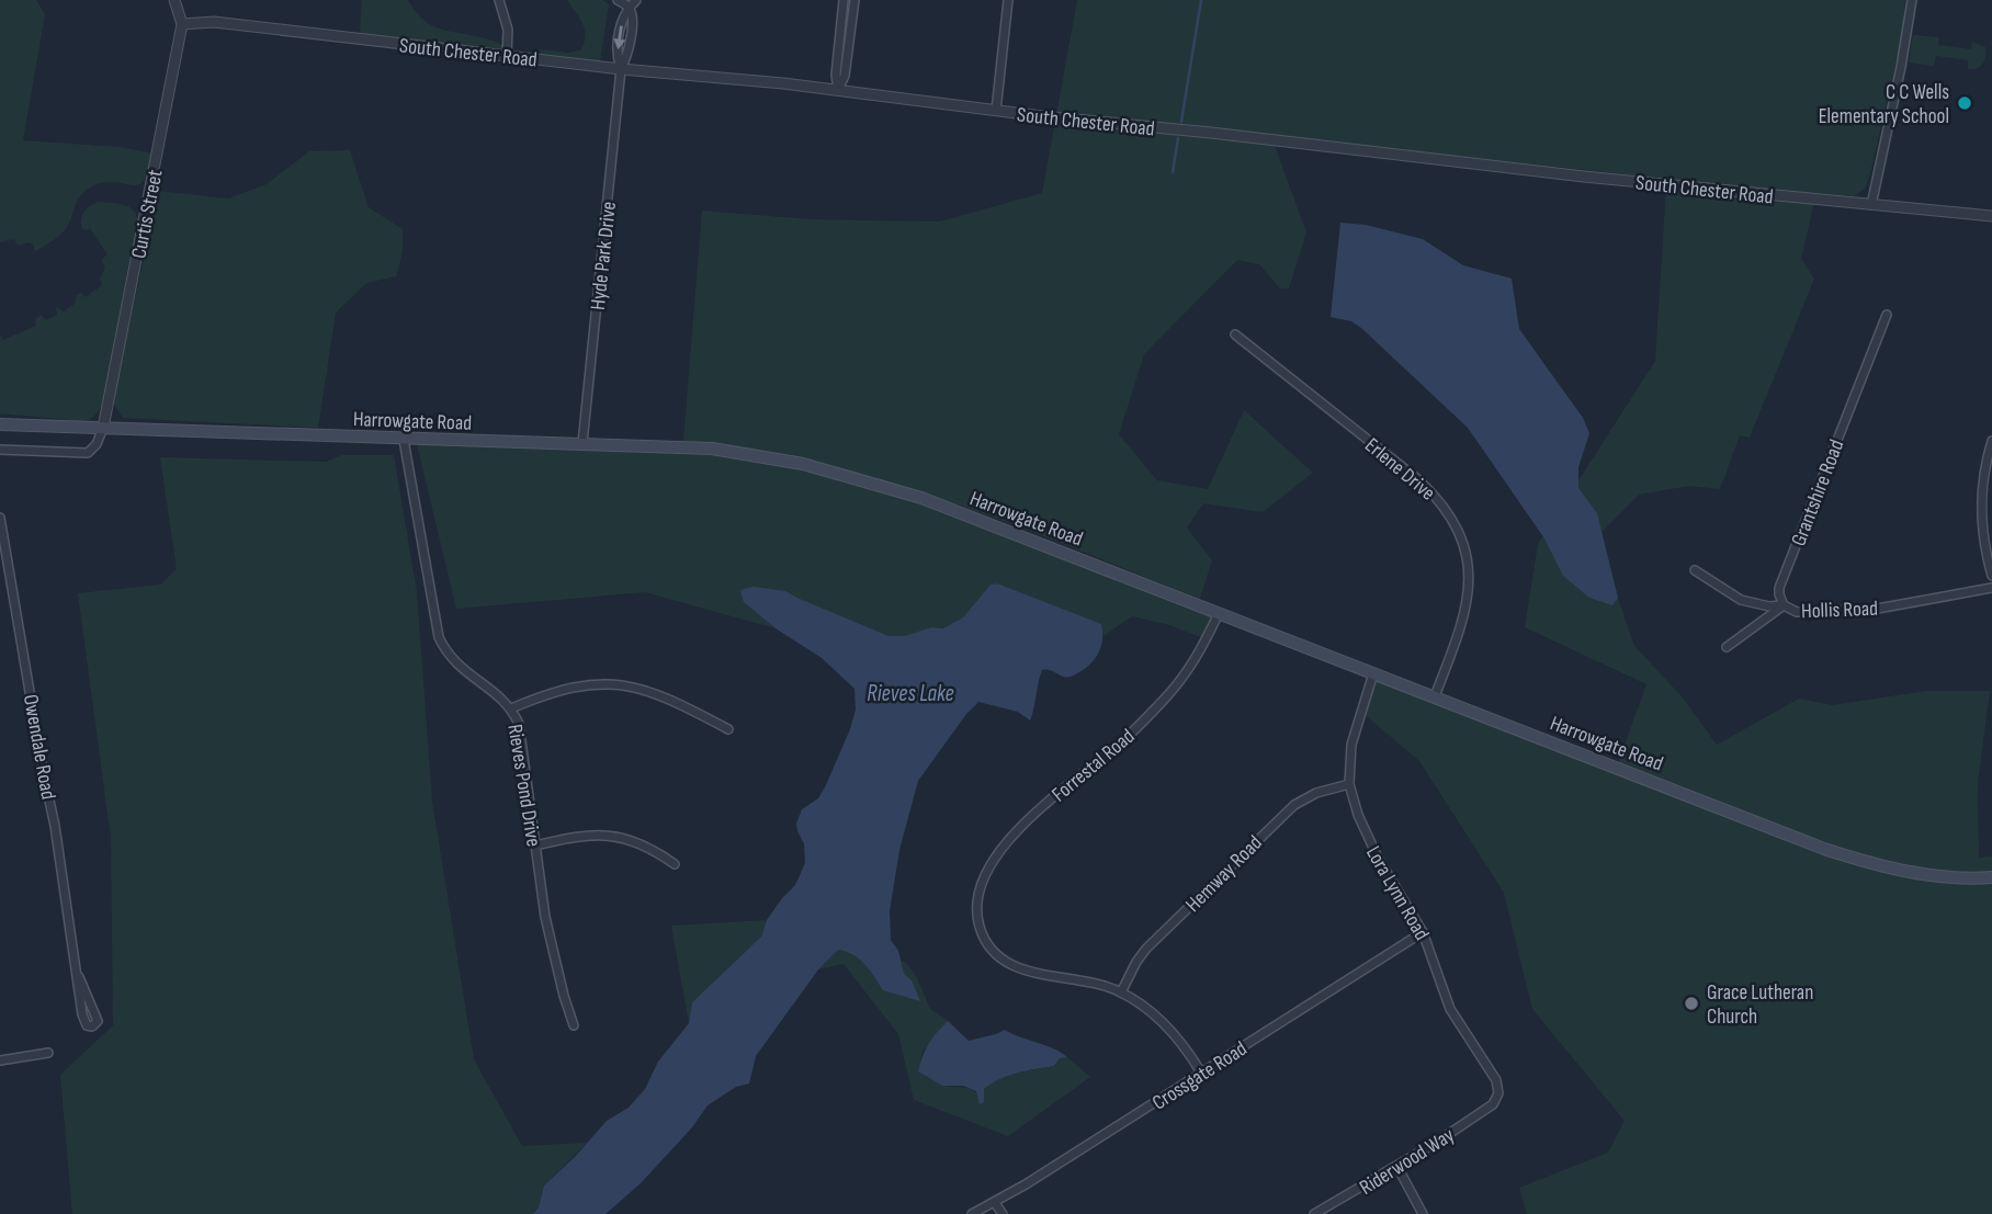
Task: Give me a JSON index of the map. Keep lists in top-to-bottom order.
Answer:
{
  "streets": {
    "main road": ["Harrowgate Road"],
    "street": [
      "South Chester Road",
      "Curtis Street",
      "Hyde Park Drive",
      "Erlene Drive",
      "Grantshire Road",
      "Hollis Road",
      "Owendale Road",
      "Forrestal Road",
      "Rieves Pond Drive",
      "Hemway Road",
      "Lora Lynn Road",
      "Crossgate Road",
      "Riderwood Way"
    ]
  },
  "crossings": [
    ["South Chester Road", "Curtis Street"],
    ["South Chester Road", "Hyde Park Drive"],
    ["Curtis Street", "Harrowgate Road"],
    ["Hyde Park Drive", "Harrowgate Road"],
    ["Harrowgate Road", "Erlene Drive"],
    ["Harrowgate Road", "Forrestal Road"],
    ["Harrowgate Road", "Rieves Pond Drive"],
    ["Harrowgate Road", "Lora Lynn Road"],
    ["Grantshire Road", "Hollis Road"],
    ["Forrestal Road", "Hemway Road"],
    ["Hemway Road", "Lora Lynn Road"],
    ["Lora Lynn Road", "Crossgate Road"],
    ["Lora Lynn Road", "Riderwood Way"]
  ],
  "water": ["Rieves Lake"],
  "places": ["C C Wells Elementary School", "Grace Lutheran Church"]
}
